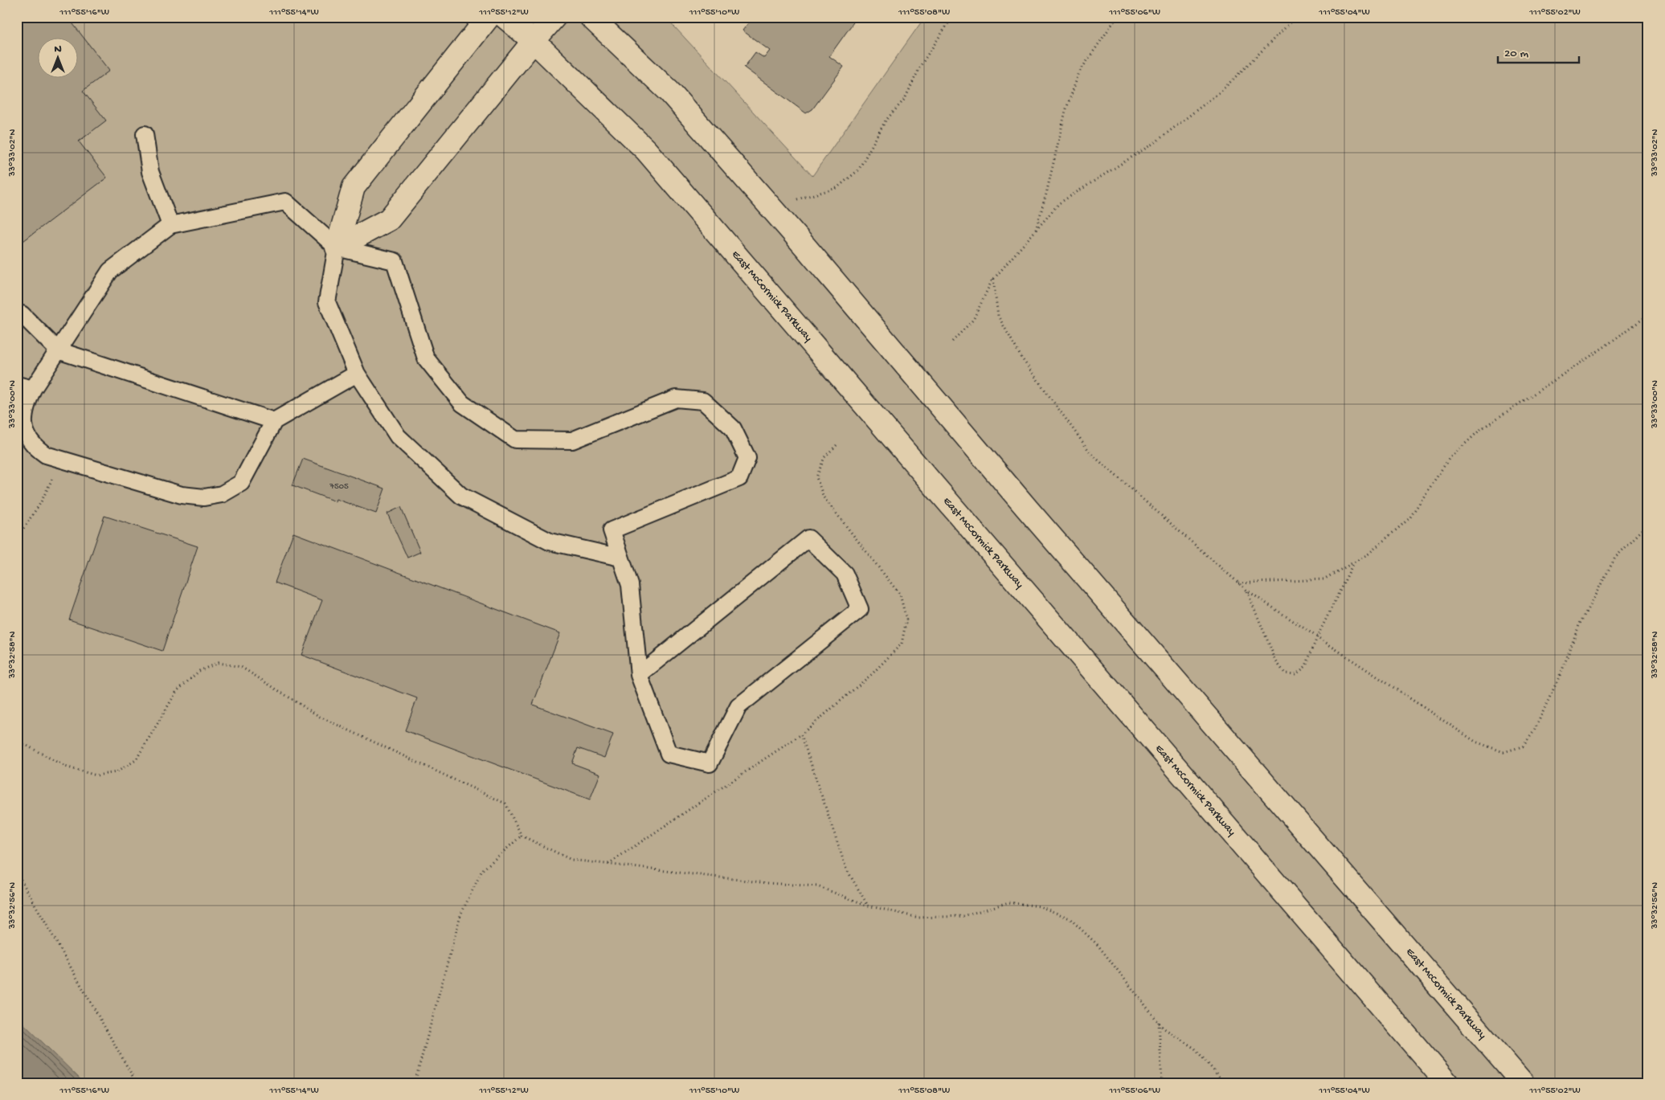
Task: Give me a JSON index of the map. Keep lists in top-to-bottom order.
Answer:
{
  "streets": {
    "main road": ["East McCormick Parkway"]
  },
  "house_numbers": ["7505"],
  "scale_bar": "20 m",
  "north": "top",
  "coordinates": [
    "111°55'16\"W",
    "111°55'14\"W",
    "111°55'12\"W",
    "111°55'10\"W",
    "111°55'08\"W",
    "111°55'06\"W",
    "111°55'04\"W",
    "111°55'02\"W",
    "33°33'02\"N",
    "33°33'00\"N",
    "33°32'58\"N",
    "33°32'56\"N"
  ]
}
